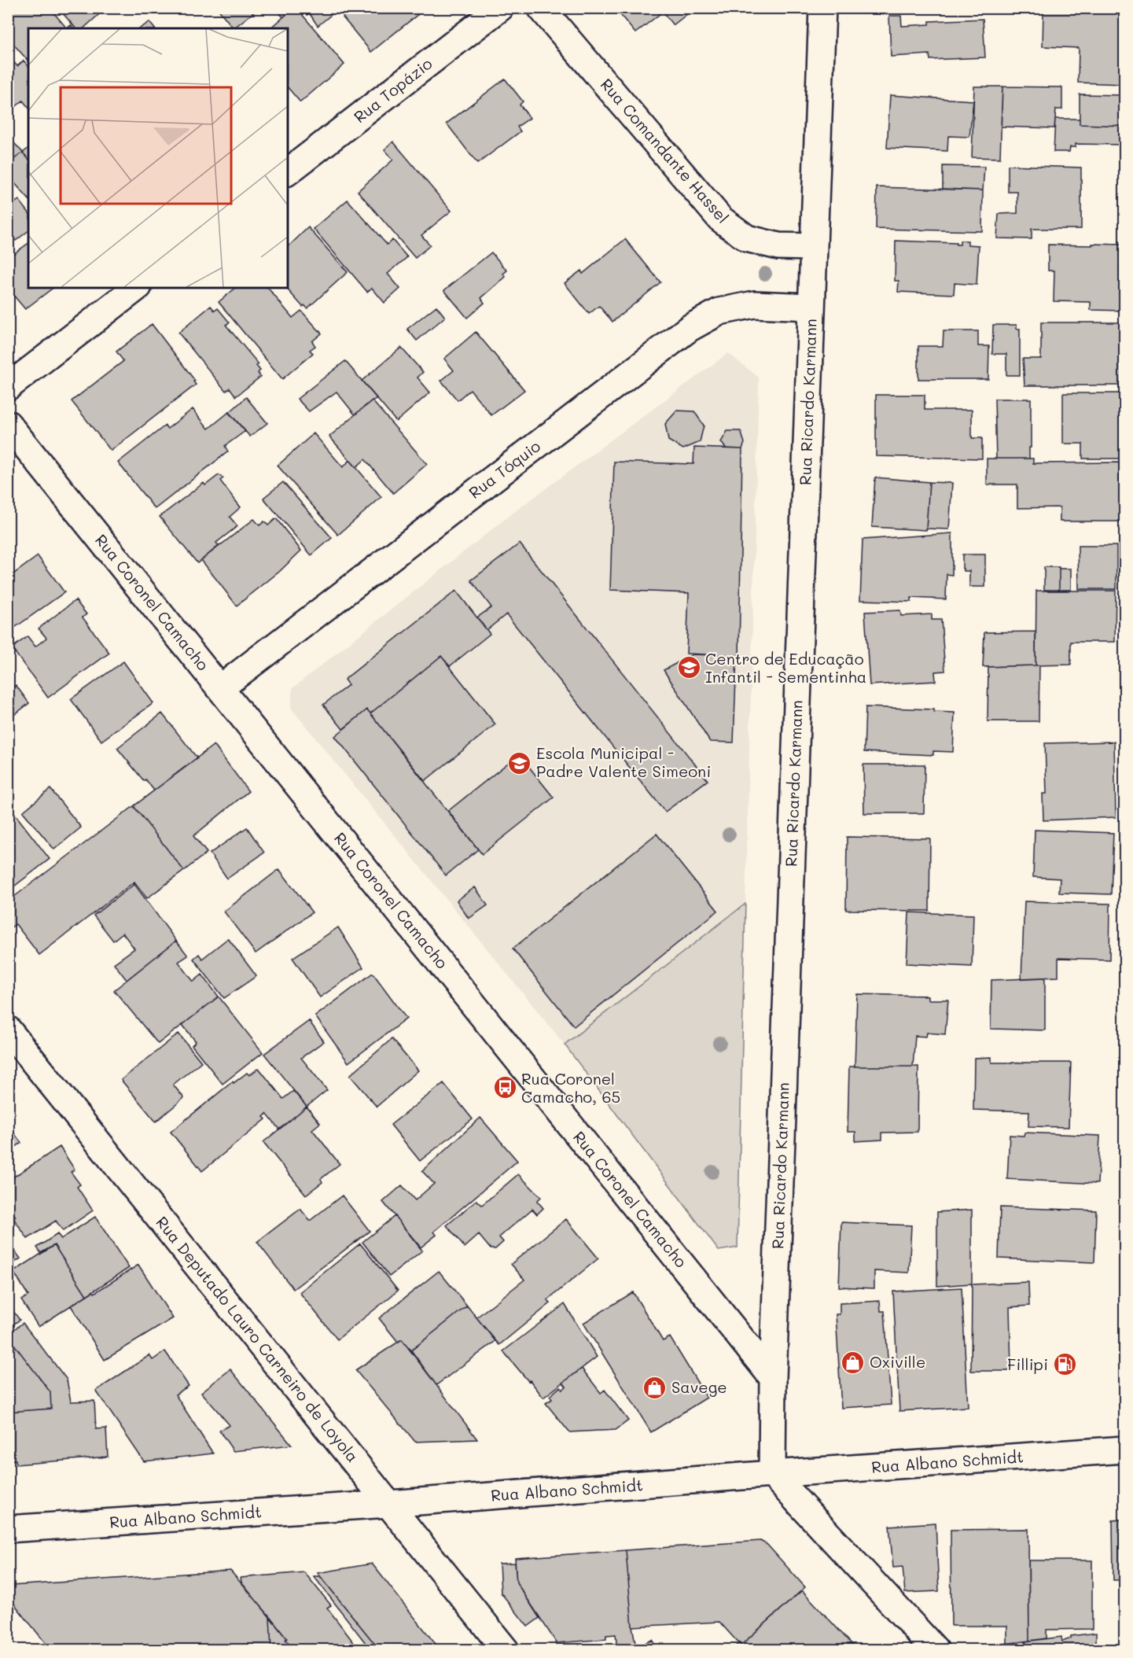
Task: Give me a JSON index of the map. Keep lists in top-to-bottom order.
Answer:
{
  "streets": {
    "street": [
      "Rua Topázio",
      "Rua Comandante Hassel",
      "Rua Ricardo Karmann",
      "Rua Tóquio",
      "Rua Coronel Camacho",
      "Rua Deputado Lauro Carneiro de Loyola",
      "Rua Albano Schmidt"
    ]
  },
  "crossings": [
    ["Rua Comandante Hassel", "Rua Ricardo Karmann"],
    ["Rua Ricardo Karmann", "Rua Tóquio"],
    ["Rua Ricardo Karmann", "Rua Coronel Camacho"],
    ["Rua Ricardo Karmann", "Rua Albano Schmidt"],
    ["Rua Tóquio", "Rua Coronel Camacho"],
    ["Rua Deputado Lauro Carneiro de Loyola", "Rua Albano Schmidt"]
  ],
  "places": {
    "school or university": ["Centro de Educação Infantil - Sementinha", "Escola Municipal - Padre Valente Simeoni"],
    "bus stop": ["Rua Coronel Camacho, 65"],
    "shop": ["Oxiville", "Savege"],
    "fuel station": ["Fillipi"]
  }
}
